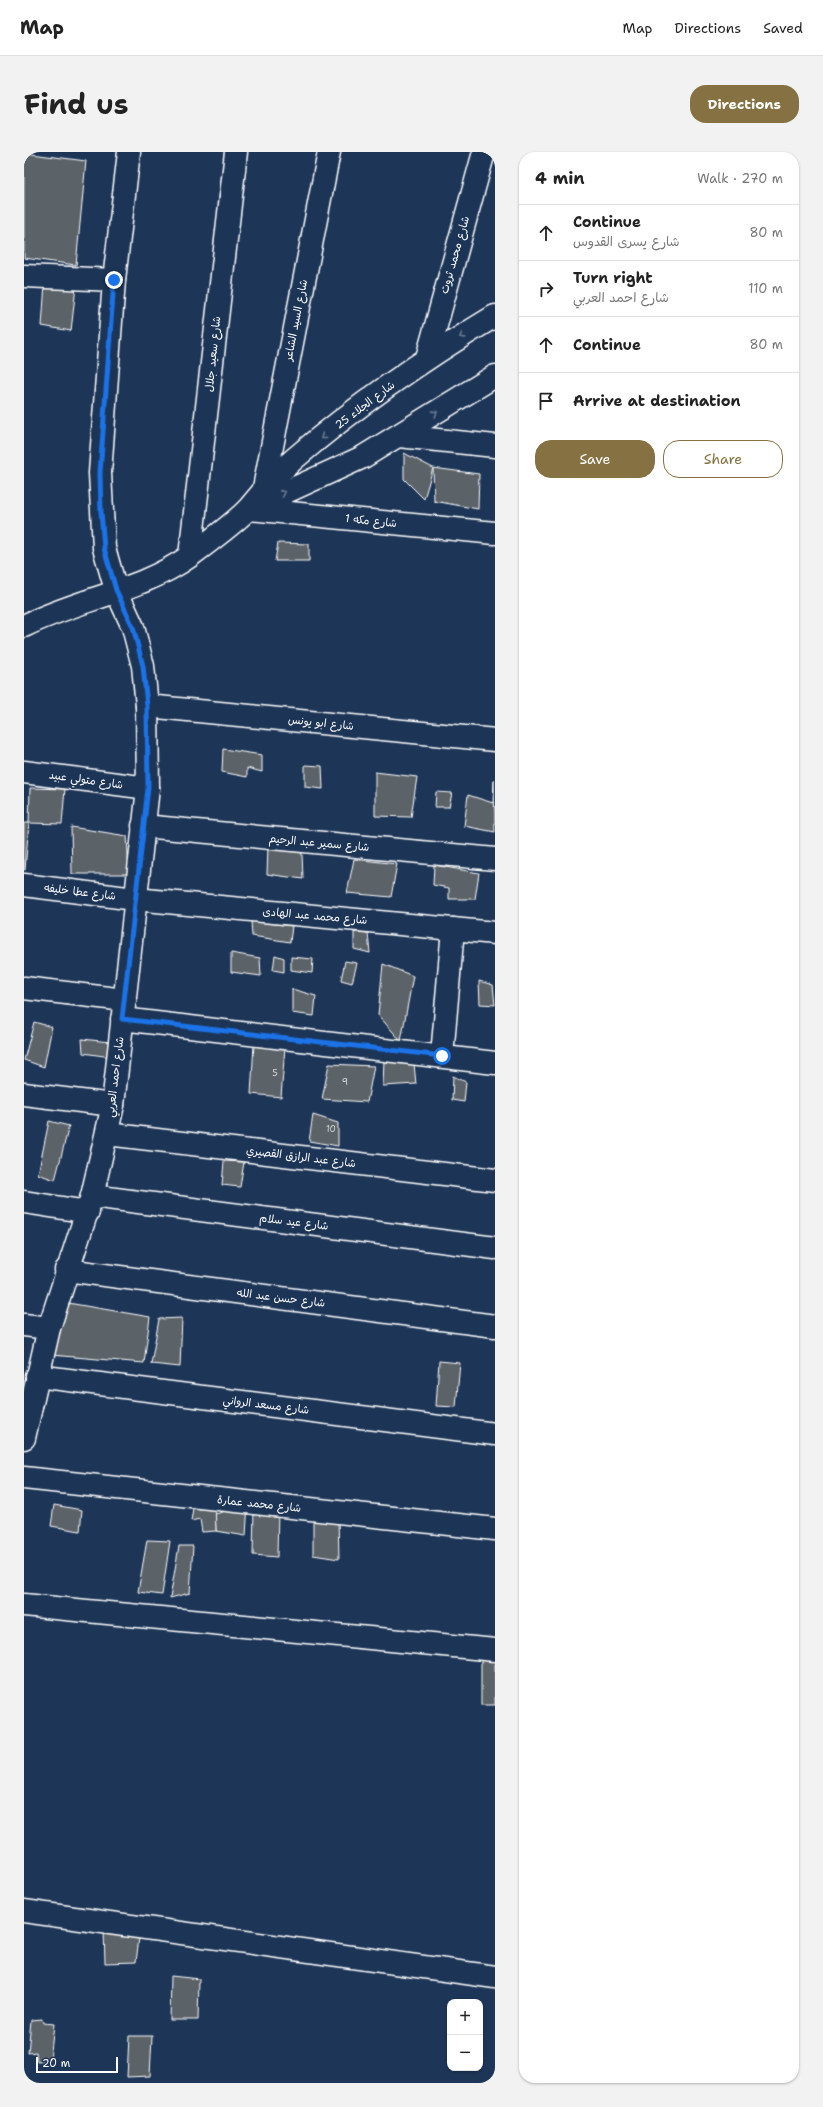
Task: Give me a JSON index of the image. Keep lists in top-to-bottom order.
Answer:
{
  "streets": {
    "street": [
      "شارع محمد ثروت",
      "شارع السيد الشاعر",
      "شارع سعيد جلال",
      "شارع الجلاء 25",
      "شارع مكه 1",
      "شارع ابو يونس",
      "شارع متولي عبيد",
      "شارع سمير عبد الرحيم",
      "شارع عطا خليفه",
      "شارع محمد عبد الهادى",
      "شارع احمد العربي",
      "شارع عبد الرازق القصيري",
      "شارع عيد سلام",
      "شارع حسن عبد الله",
      "شارع مسعد الرواني",
      "شارع محمد عمارة"
    ]
  },
  "crossings": [
    ["شارع محمد ثروت", "شارع الجلاء 25"],
    ["شارع السيد الشاعر", "شارع الجلاء 25"],
    ["شارع سعيد جلال", "شارع الجلاء 25"],
    ["شارع الجلاء 25", "شارع مكه 1"],
    ["شارع الجلاء 25", "شارع احمد العربي"],
    ["شارع ابو يونس", "شارع احمد العربي"],
    ["شارع متولي عبيد", "شارع احمد العربي"],
    ["شارع سمير عبد الرحيم", "شارع احمد العربي"],
    ["شارع عطا خليفه", "شارع محمد عبد الهادى"],
    ["شارع عطا خليفه", "شارع احمد العربي"],
    ["شارع محمد عبد الهادى", "شارع احمد العربي"],
    ["شارع احمد العربي", "شارع عبد الرازق القصيري"],
    ["شارع احمد العربي", "شارع عيد سلام"],
    ["شارع احمد العربي", "شارع حسن عبد الله"],
    ["شارع احمد العربي", "شارع مسعد الرواني"]
  ],
  "house_numbers": ["5", "9", "10"],
  "scale_bar": "20 m",
  "page": {
    "header": "Map",
    "nav": ["Map", "Directions", "Saved"],
    "title": "Find us",
    "buttons": [
      "Directions",
      ["Save", "Share"]
    ],
    "heading": ["4 min", "Walk · 270 m"],
    "list": [
      ["Continue", "شارع يسرى القدوس", "80 m"],
      ["Turn right", "شارع احمد العربي", "110 m"],
      ["Continue", "80 m"],
      "Arrive at destination"
    ],
    "map_buttons": ["+", "−"],
    "scale": "20 m"
  }
}
